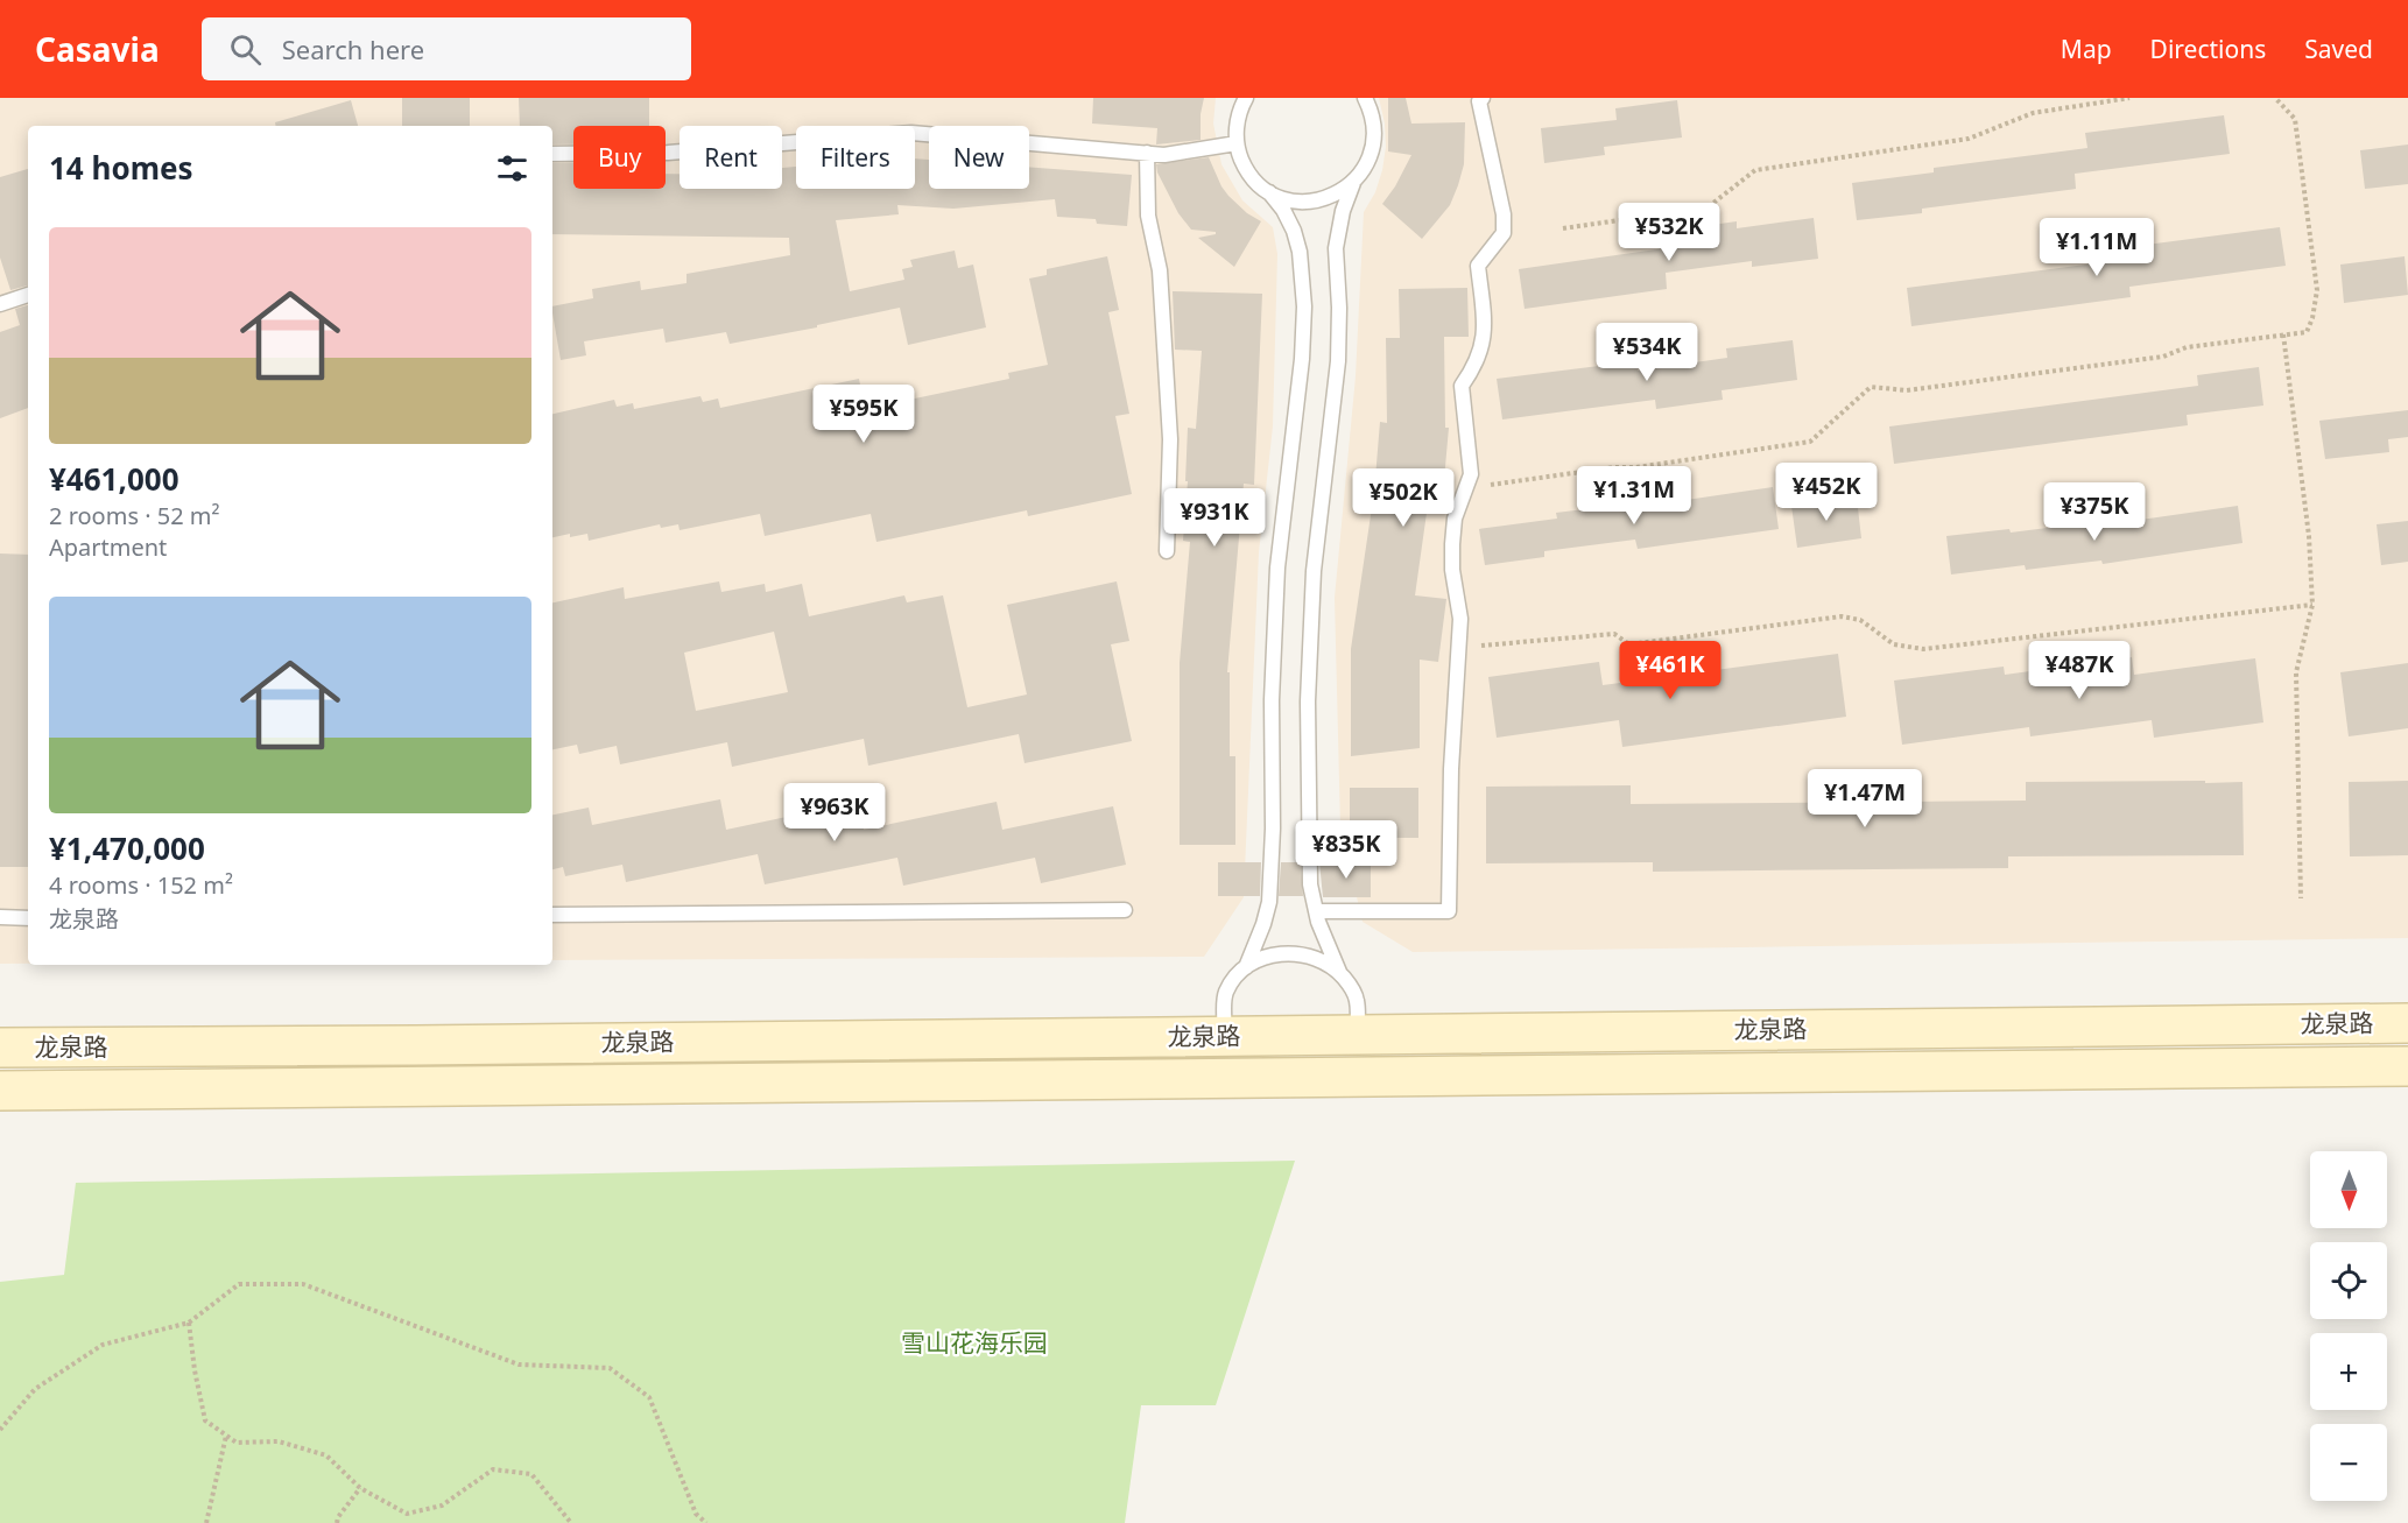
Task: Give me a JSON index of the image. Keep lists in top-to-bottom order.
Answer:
{
  "streets": {
    "main road": ["龙泉路"]
  },
  "parks": ["雪山花海乐园"],
  "north": "bottom",
  "page": {
    "header": "Casavia",
    "search": "Search here",
    "nav": ["Map", "Directions", "Saved"],
    "chip": [
      "Buy",
      "Rent",
      "Filters",
      "New"
    ],
    "heading": "14 homes",
    "price": [
      "¥532K",
      "¥1.11M",
      "¥534K",
      "¥595K",
      "¥452K",
      "¥1.31M",
      "¥502K",
      "¥375K",
      "¥931K",
      "¥461K",
      "¥487K",
      "¥1.47M",
      "¥963K",
      "¥835K"
    ],
    "list": [
      {
        "name": "¥461,000",
        "note": "2 rooms · 52 m² · Apartment"
      },
      {
        "name": "¥1,470,000",
        "note": "4 rooms · 152 m² · 龙泉路"
      }
    ],
    "map_buttons": ["+", "−"]
  }
}
